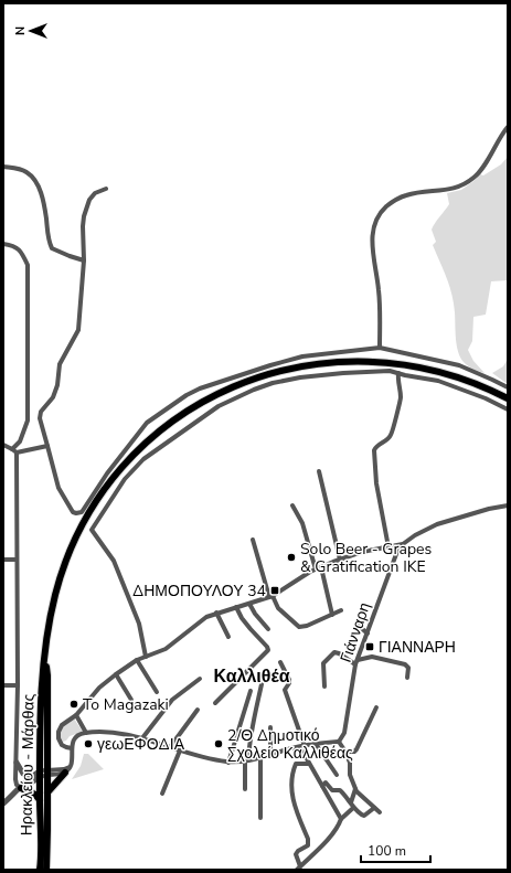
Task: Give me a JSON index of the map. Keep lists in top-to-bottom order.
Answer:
{
  "streets": {
    "main road": ["Ηρακλείου - Μάρθας"],
    "street": ["Γιάνναρη"]
  },
  "districts": ["Καλλιθέα"],
  "places": {
    "other": [
      "Solo Beer - Grapes & Gratification IKE",
      "To Magazaki",
      "γεωΕΦΟΔΙΑ",
      "2/Θ Δημοτικό Σχολείο Καλλιθέας"
    ],
    "transit": ["ΔΗΜΟΠΟΥΛΟΥ 34", "ΓΙΑΝΝΑΡΗ"]
  },
  "scale_bar": "100 m",
  "north": "left"
}
